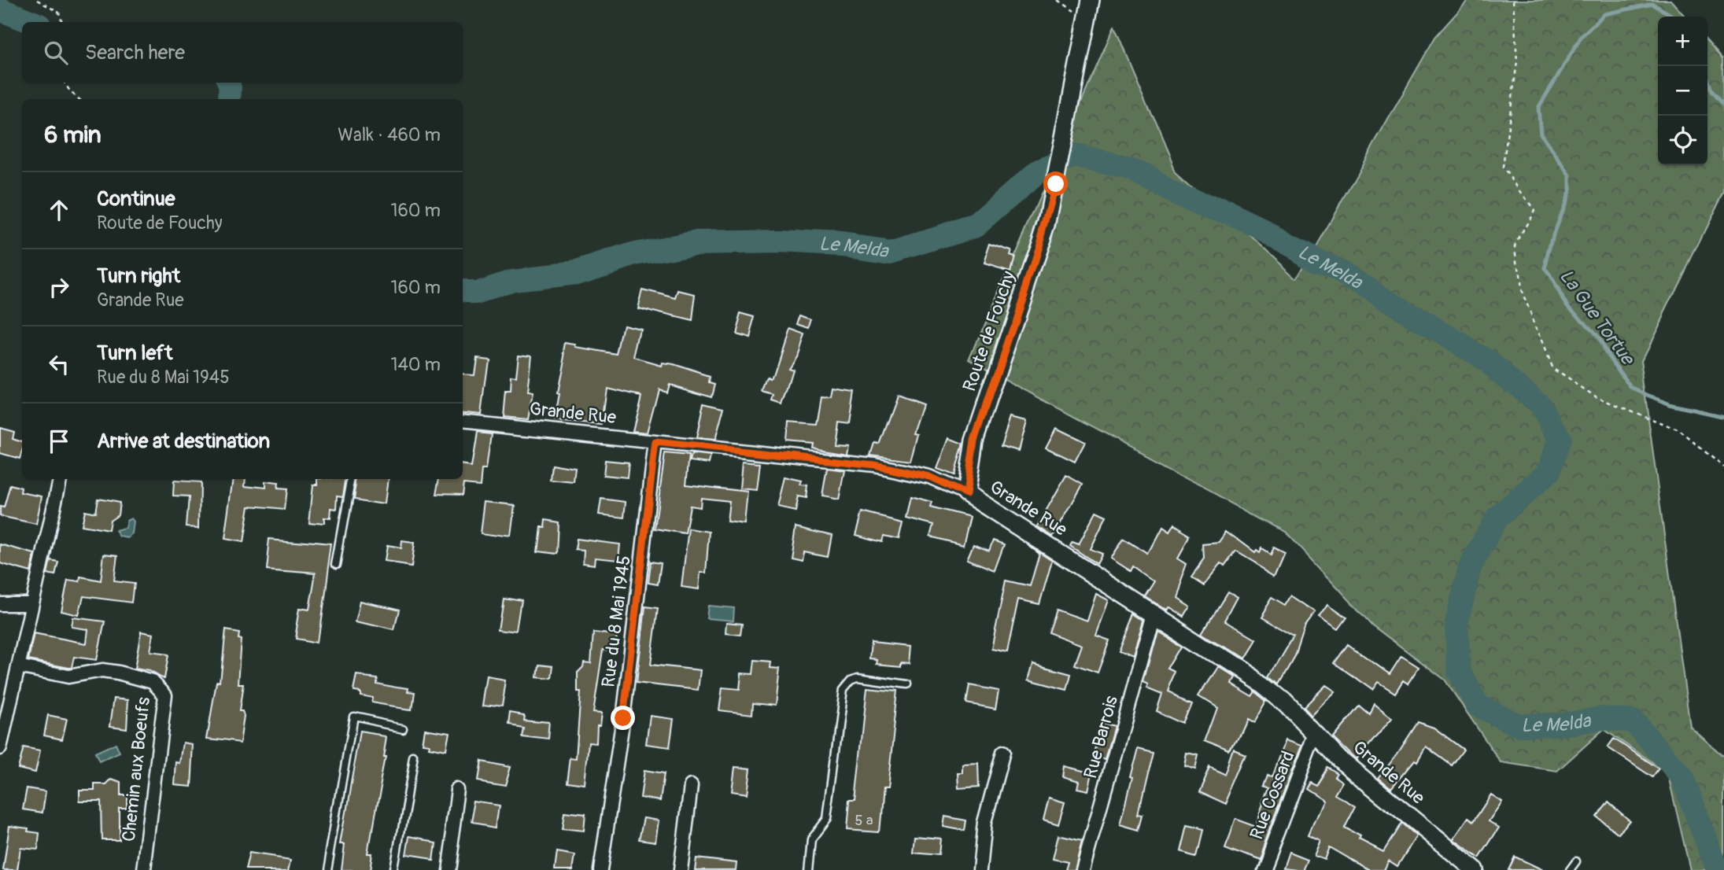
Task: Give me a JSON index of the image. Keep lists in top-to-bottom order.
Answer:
{
  "streets": {
    "street": [
      "Route de Fouchy",
      "Grande Rue",
      "Rue du 8 Mai 1945",
      "Rue Barrois",
      "Chemin aux Boeufs",
      "Rue Cossard"
    ]
  },
  "crossings": [
    ["Route de Fouchy", "Grande Rue"],
    ["Grande Rue", "Rue du 8 Mai 1945"],
    ["Grande Rue", "Rue Barrois"],
    ["Grande Rue", "Rue Cossard"]
  ],
  "water": ["Le Melda", "La Gue Tortue"],
  "house_numbers": ["5 a"],
  "page": {
    "map_buttons": ["+", "−"],
    "search": "Search here",
    "heading": ["6 min", "Walk · 460 m"],
    "list": [
      ["Continue", "Route de Fouchy", "160 m"],
      ["Turn right", "Grande Rue", "160 m"],
      ["Turn left", "Rue du 8 Mai 1945", "140 m"],
      "Arrive at destination"
    ]
  }
}
